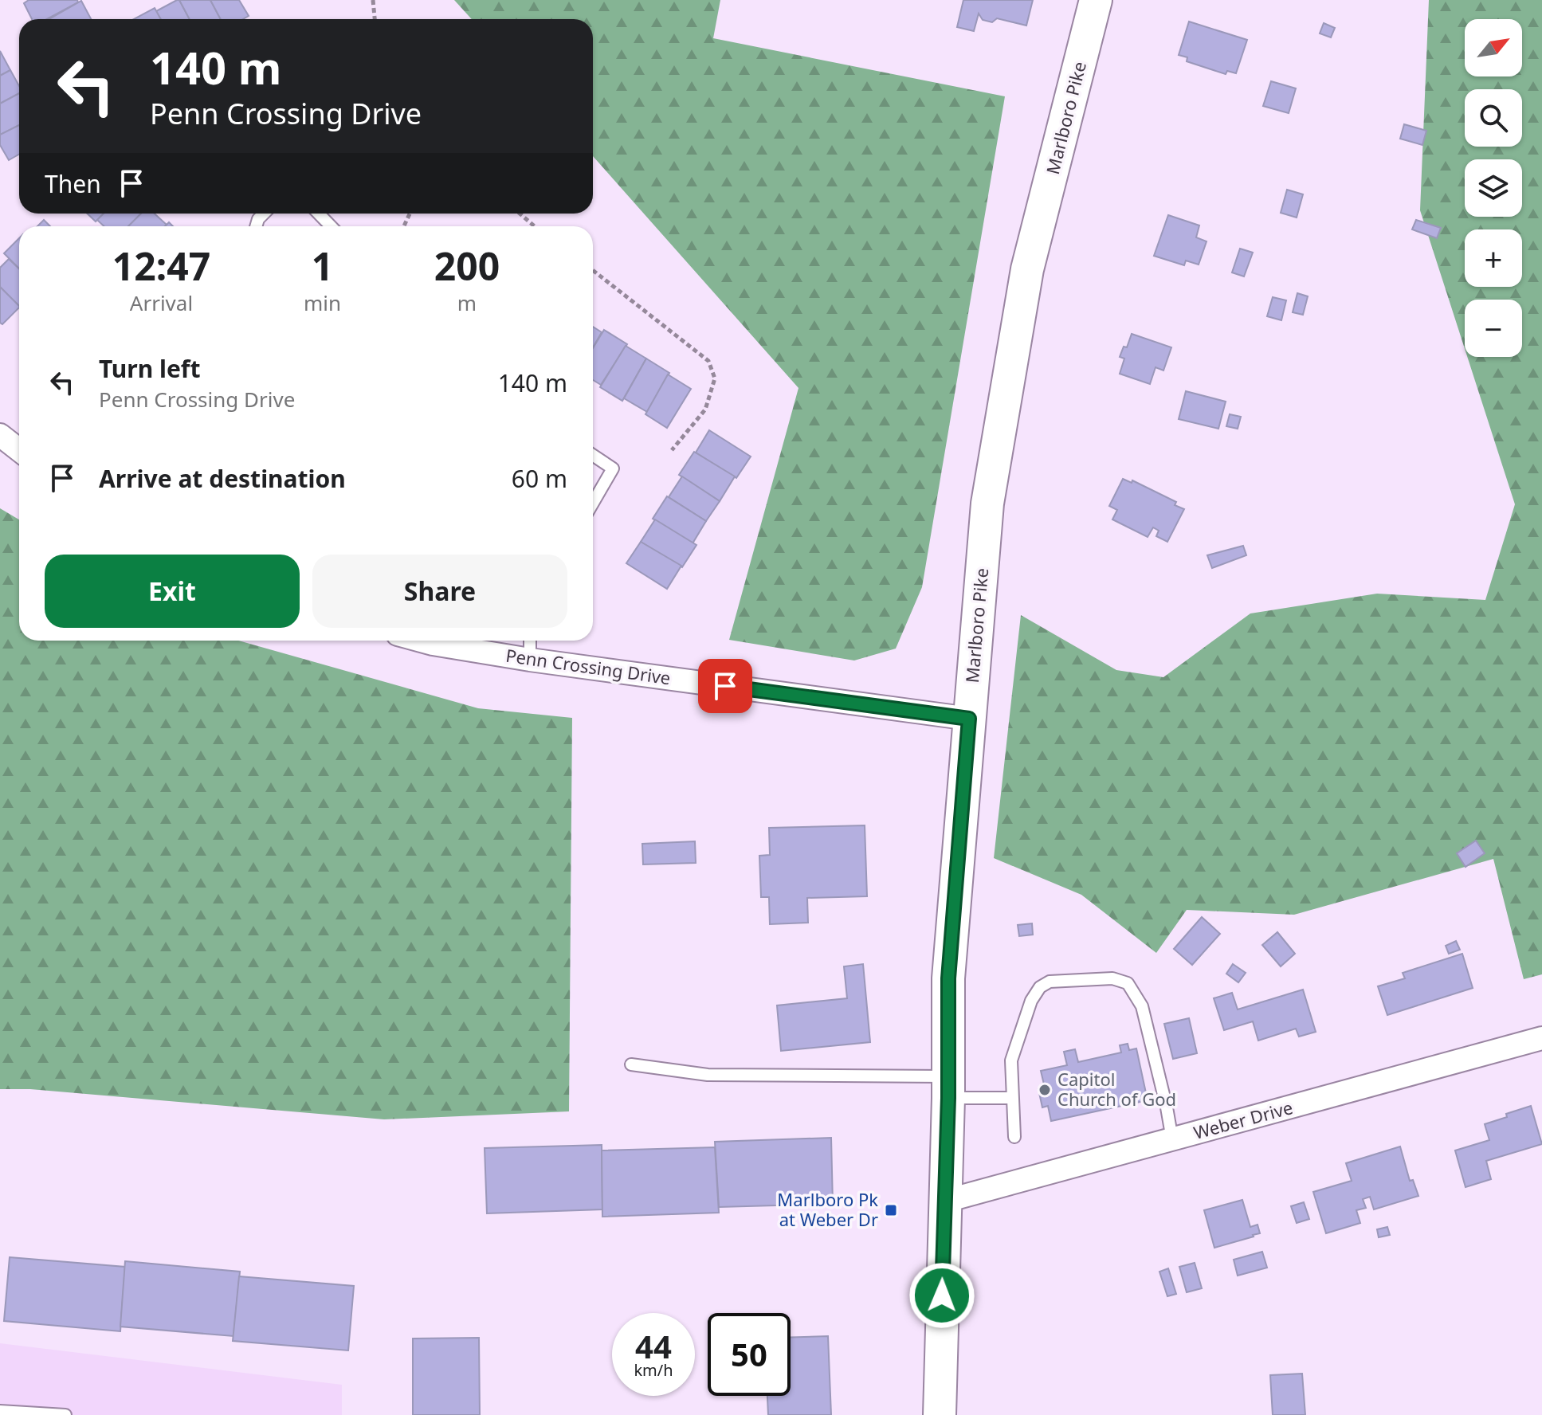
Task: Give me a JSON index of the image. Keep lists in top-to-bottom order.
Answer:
{
  "streets": {
    "main road": ["Marlboro Pike"],
    "street": ["Penn Crossing Drive", "Weber Drive"]
  },
  "crossings": [
    ["Marlboro Pike", "Penn Crossing Drive"],
    ["Marlboro Pike", "Weber Drive"]
  ],
  "places": {
    "other": ["Capitol Church of God"],
    "transit": ["Marlboro Pk at Weber Dr"]
  },
  "north": "top right",
  "page": {
    "map_buttons": ["+", "−"],
    "turn": ["140 m", "Penn Crossing Drive"],
    "then": "Then",
    "eta": [
      "12:47",
      "Arrival",
      "1",
      "min",
      "200",
      "m"
    ],
    "list": [
      {
        "name": "Turn left",
        "note": "Penn Crossing Drive",
        "value": "140 m"
      },
      {
        "name": "Arrive at destination",
        "value": "60 m"
      }
    ],
    "buttons": ["Exit", "Share"],
    "speed": "44 km/h",
    "limit": "50"
  }
}
